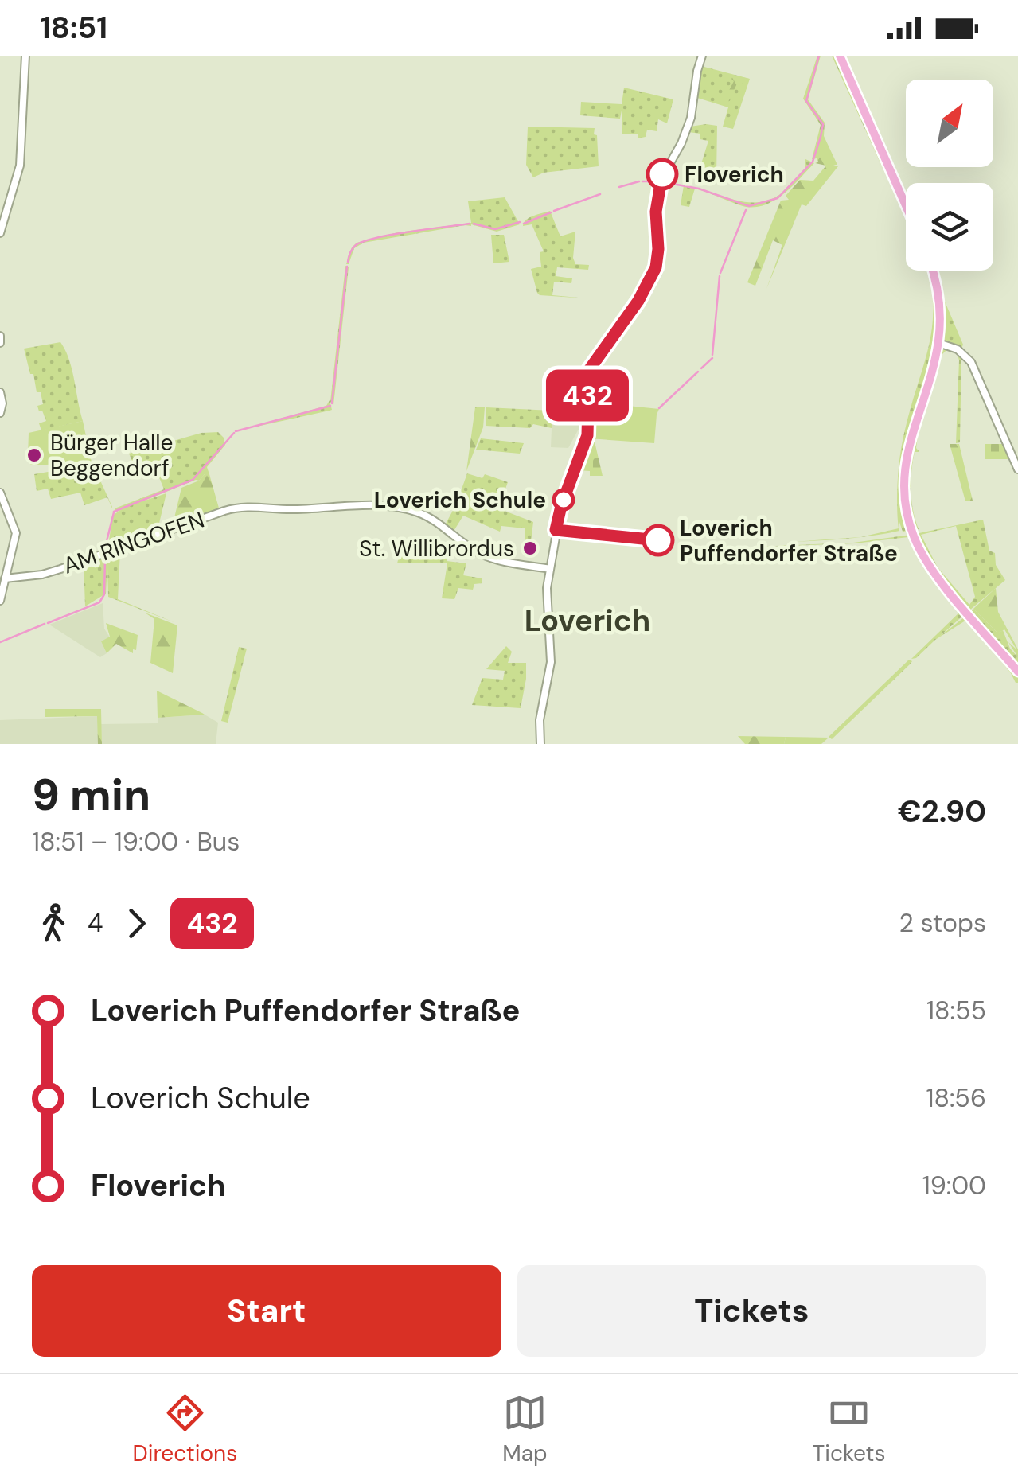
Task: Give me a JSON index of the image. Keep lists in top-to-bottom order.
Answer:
{
  "streets": {
    "street": ["AM RINGOFEN"]
  },
  "districts": ["Loverich"],
  "places": [
    "Floverich",
    "Bürger Halle Beggendorf",
    "Loverich Schule",
    "Loverich Puffendorfer Straße",
    "St. Willibrordus"
  ],
  "lines": ["bus line 432"],
  "north": "top right",
  "page": {
    "status": "18:51",
    "on_map": "432",
    "heading": ["9 min", "18:51 – 19:00 · Bus", "€2.90"],
    "legs": ["4", "432", "2 stops"],
    "list": [
      {
        "name": "Loverich Puffendorfer Straße",
        "value": "18:55"
      },
      {
        "name": "Loverich Schule",
        "value": "18:56"
      },
      {
        "name": "Floverich",
        "value": "19:00"
      }
    ],
    "buttons": ["Start", "Tickets"],
    "tabs": ["Directions", "Map", "Tickets"]
  }
}
